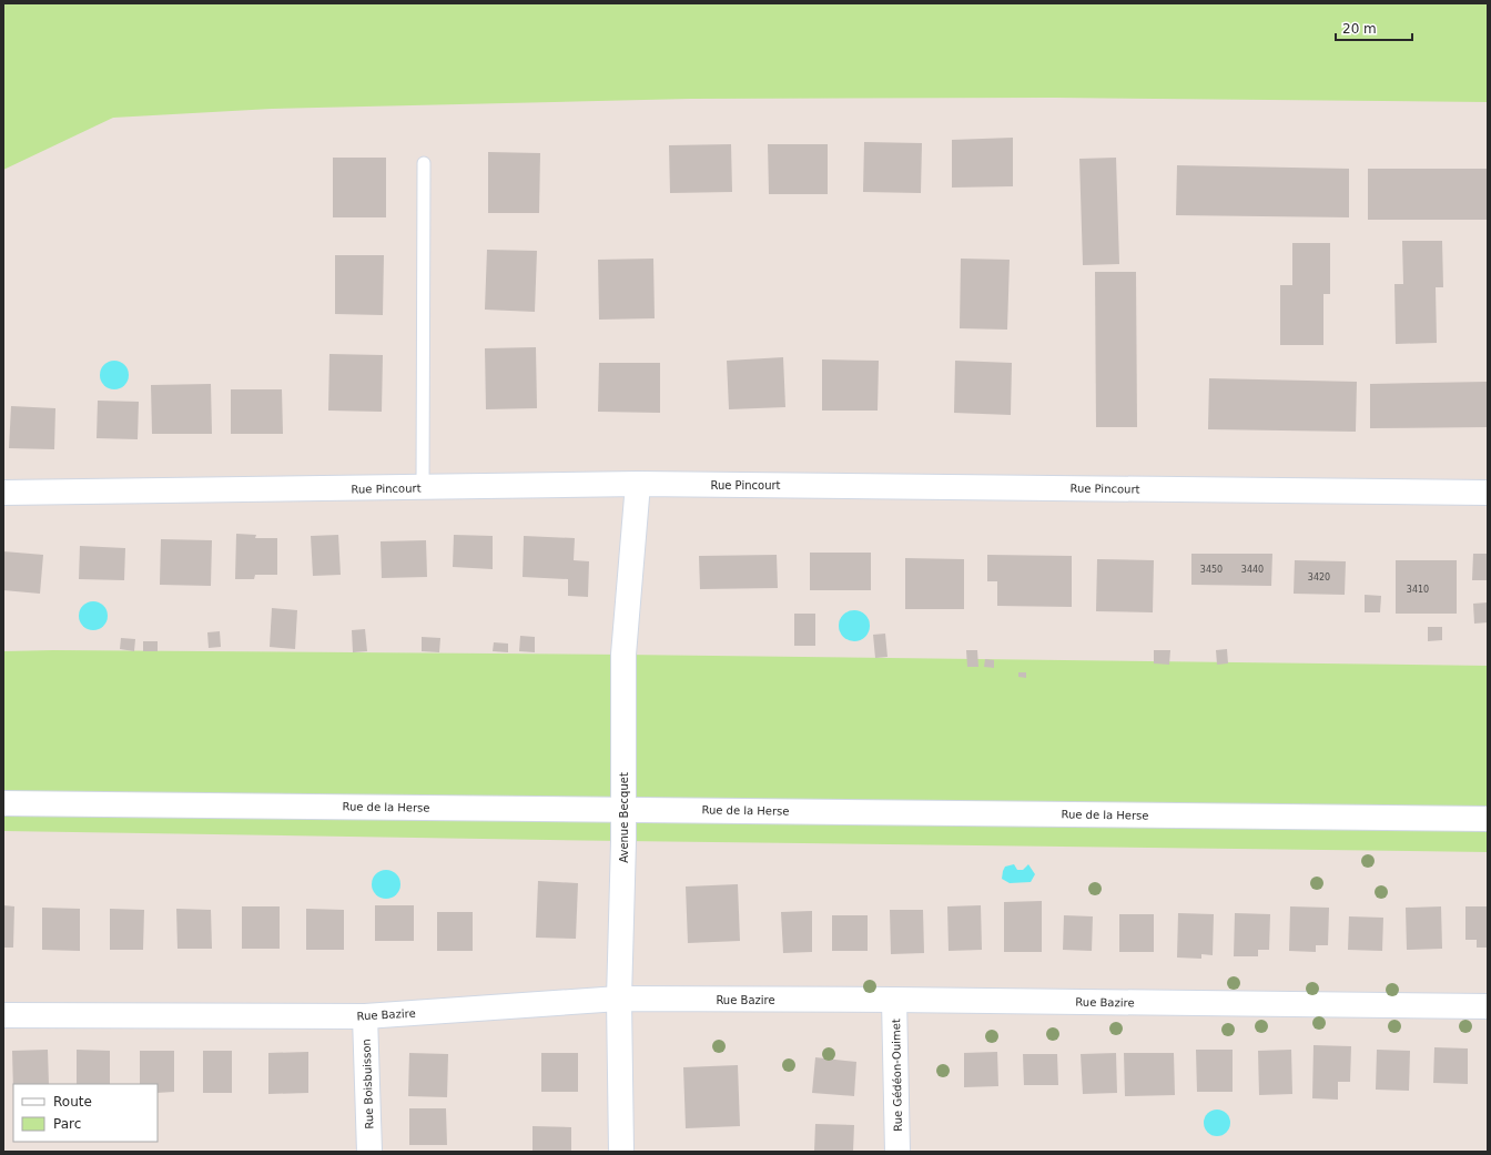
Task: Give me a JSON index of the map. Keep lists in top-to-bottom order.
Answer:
{
  "streets": {
    "street": [
      "Rue Pincourt",
      "Rue de la Herse",
      "Avenue Becquet",
      "Rue Bazire",
      "Rue Gédéon-Ouimet",
      "Rue Boisbuisson"
    ]
  },
  "crossings": [
    ["Rue Pincourt", "Avenue Becquet"],
    ["Rue de la Herse", "Avenue Becquet"],
    ["Avenue Becquet", "Rue Bazire"],
    ["Rue Bazire", "Rue Gédéon-Ouimet"],
    ["Rue Bazire", "Rue Boisbuisson"]
  ],
  "house_numbers": [
    "3450",
    "3440",
    "3420",
    "3410"
  ],
  "legend": ["Route", "Parc"],
  "scale_bar": "20 m"
}
